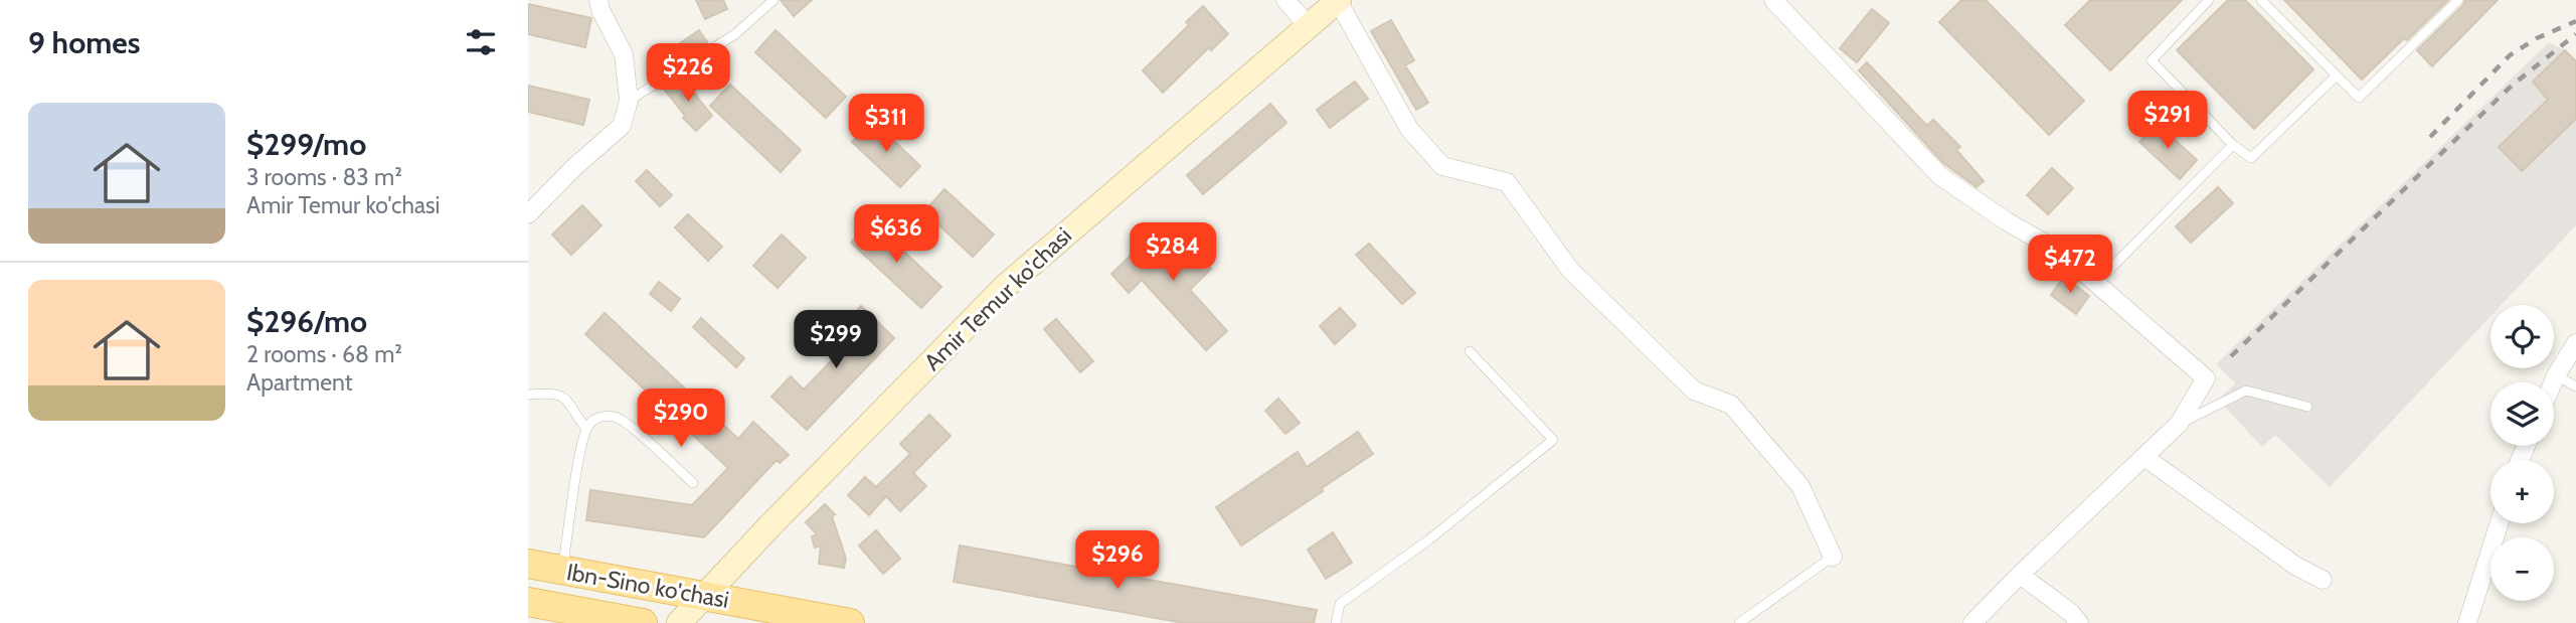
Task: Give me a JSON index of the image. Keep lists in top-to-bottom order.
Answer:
{
  "streets": {
    "main road": ["Amir Temur ko'chasi", "Ibn-Sino ko'chasi"]
  },
  "crossings": [
    ["Amir Temur ko'chasi", "Ibn-Sino ko'chasi"]
  ],
  "page": {
    "heading": "9 homes",
    "price": [
      "$226",
      "$291",
      "$311",
      "$636",
      "$284",
      "$472",
      "$299",
      "$290",
      "$296"
    ],
    "list": [
      {
        "name": "$299/mo",
        "note": "3 rooms · 83 m² · Amir Temur ko'chasi"
      },
      {
        "name": "$296/mo",
        "note": "2 rooms · 68 m² · Apartment"
      }
    ],
    "map_buttons": ["+", "−"]
  }
}
